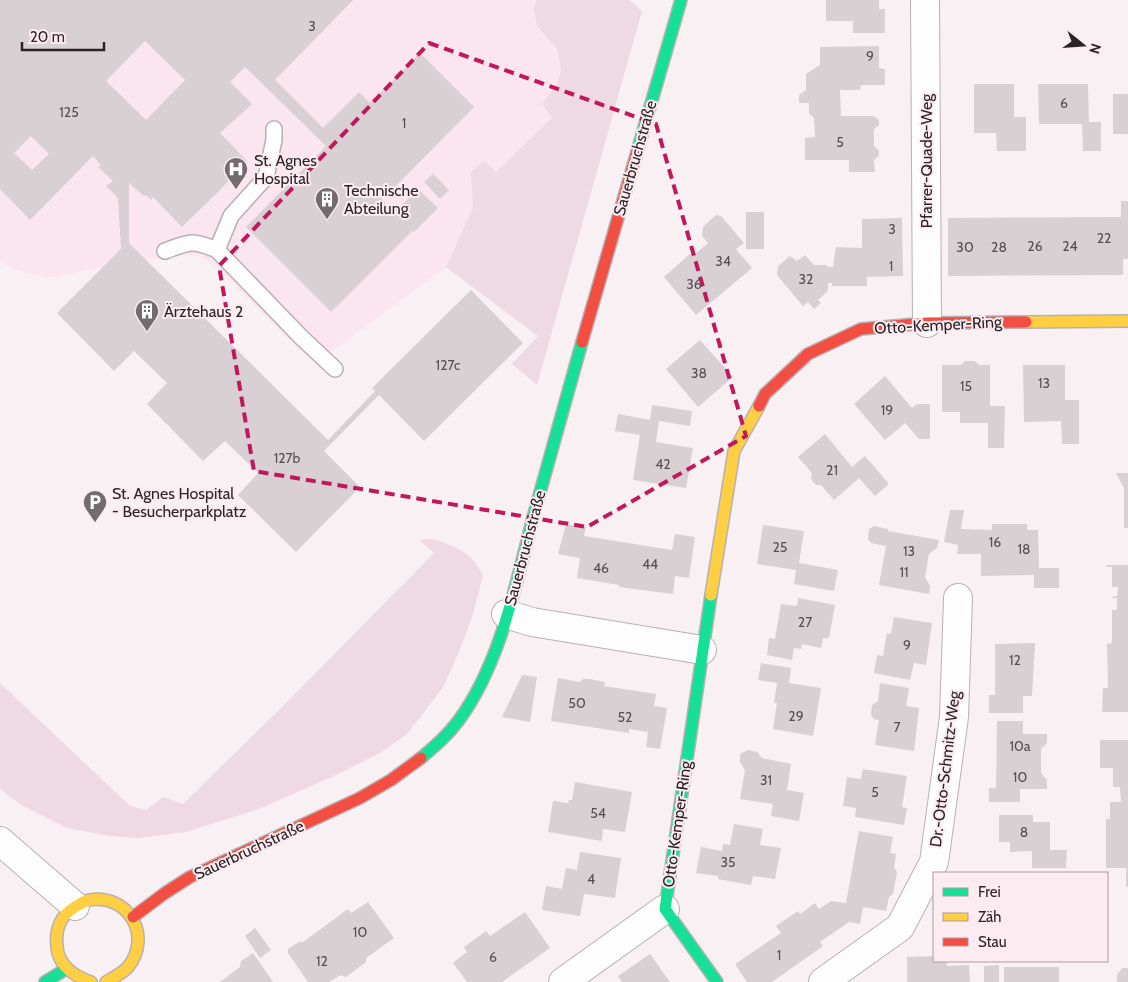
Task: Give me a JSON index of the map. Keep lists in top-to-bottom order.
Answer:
{
  "streets": {
    "street": [
      "Sauerbruchstraße",
      "Pfarrer-Quade-Weg",
      "Otto-Kemper-Ring",
      "Dr.-Otto-Schmitz-Weg"
    ]
  },
  "crossings": [
    ["Pfarrer-Quade-Weg", "Otto-Kemper-Ring"]
  ],
  "places": {
    "hospital": ["St. Agnes Hospital"],
    "building": ["Technische Abteilung", "Ärztehaus 2"],
    "parking": ["St. Agnes Hospital - Besucherparkplatz"]
  },
  "house_numbers": [
    "3",
    "9",
    "6",
    "125",
    "1",
    "5",
    "3",
    "22",
    "26",
    "24",
    "30",
    "28",
    "34",
    "1",
    "32",
    "36",
    "127c",
    "38",
    "13",
    "15",
    "19",
    "127b",
    "42",
    "21",
    "16",
    "25",
    "18",
    "13",
    "44",
    "46",
    "11",
    "27",
    "9",
    "12",
    "50",
    "29",
    "52",
    "7",
    "10a",
    "10",
    "31",
    "5",
    "54",
    "8",
    "35",
    "4",
    "10",
    "1",
    "6",
    "12"
  ],
  "legend": ["Frei", "Zäh", "Stau"],
  "scale_bar": "20 m",
  "north": "right"
}
